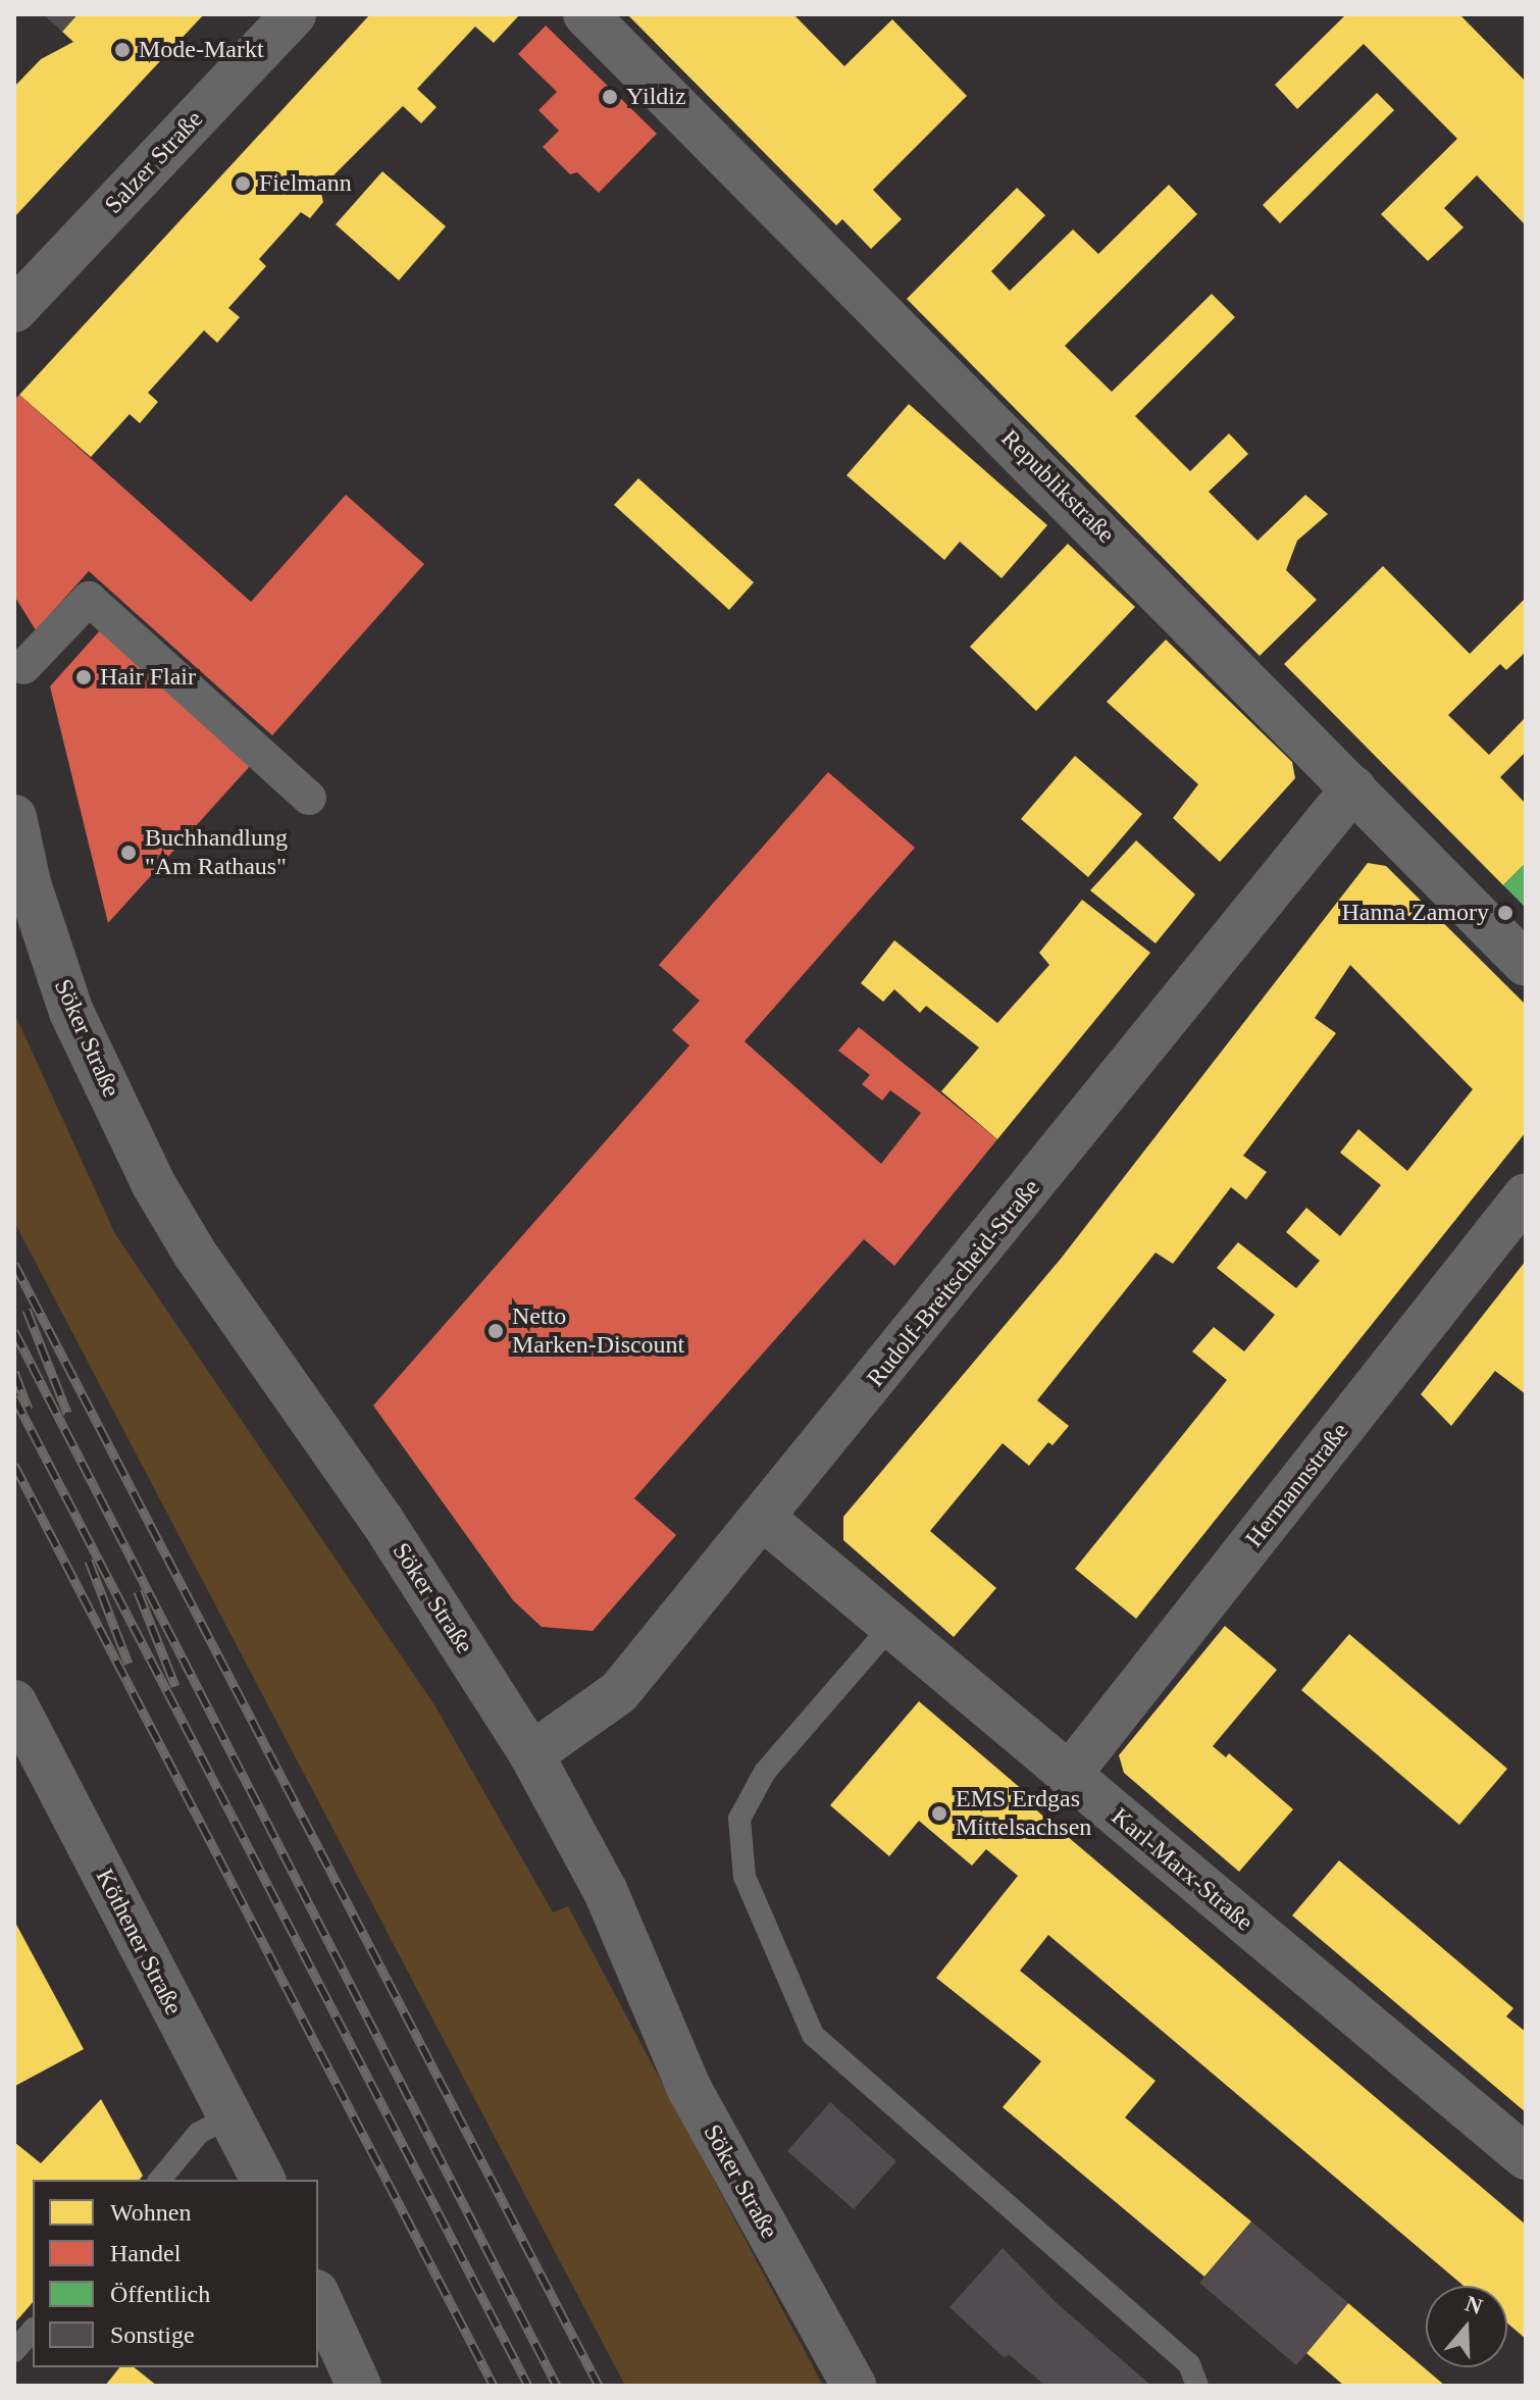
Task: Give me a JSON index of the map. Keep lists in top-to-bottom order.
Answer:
{
  "streets": {
    "street": [
      "Salzer Straße",
      "Republikstraße",
      "Söker Straße",
      "Rudolf-Breitscheid-Straße",
      "Hermannstraße",
      "Karl-Marx-Straße",
      "Köthener Straße"
    ]
  },
  "crossings": [
    ["Republikstraße", "Rudolf-Breitscheid-Straße"],
    ["Söker Straße", "Rudolf-Breitscheid-Straße"],
    ["Rudolf-Breitscheid-Straße", "Karl-Marx-Straße"],
    ["Hermannstraße", "Karl-Marx-Straße"]
  ],
  "places": [
    "Mode-Markt",
    "Yildiz",
    "Fielmann",
    "Hair Flair",
    "Buchhandlung \"Am Rathaus\"",
    "Hanna Zamory",
    "Netto Marken-Discount",
    "EMS Erdgas Mittelsachsen"
  ],
  "legend": [
    "Wohnen",
    "Handel",
    "Öffentlich",
    "Sonstige"
  ],
  "north": "top"
}
